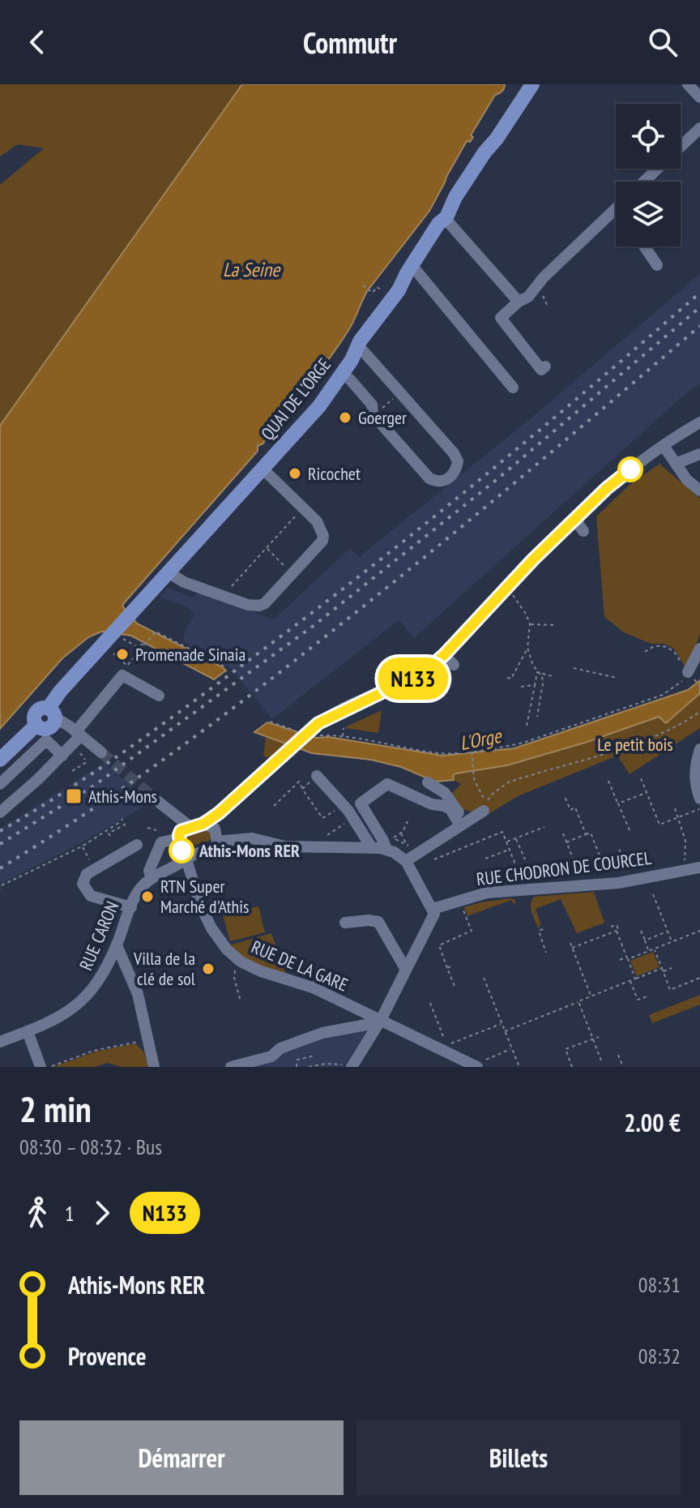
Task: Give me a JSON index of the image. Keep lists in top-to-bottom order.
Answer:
{
  "streets": {
    "main road": ["QUAI DE L'ORGE"],
    "street": ["RUE CHODRON DE COURCEL", "RUE CARON", "RUE DE LA GARE"]
  },
  "crossings": [
    ["RUE CARON", "RUE DE LA GARE"]
  ],
  "water": ["La Seine", "L'Orge"],
  "parks": ["Le petit bois"],
  "places": {
    "other": [
      "Goerger",
      "Ricochet",
      "Promenade Sinaia",
      "Athis-Mons RER",
      "RTN Super Marché d'Athis",
      "Villa de la clé de sol"
    ],
    "transit": ["Athis-Mons"]
  },
  "lines": ["bus line N133"],
  "page": {
    "header": "Commutr",
    "on_map": "N133",
    "heading": ["2 min", "08:30 – 08:32 · Bus", "2.00 €"],
    "legs": ["1", "N133"],
    "list": [
      {
        "name": "Athis-Mons RER",
        "value": "08:31"
      },
      {
        "name": "Provence",
        "value": "08:32"
      }
    ],
    "buttons": ["Démarrer", "Billets"]
  }
}
